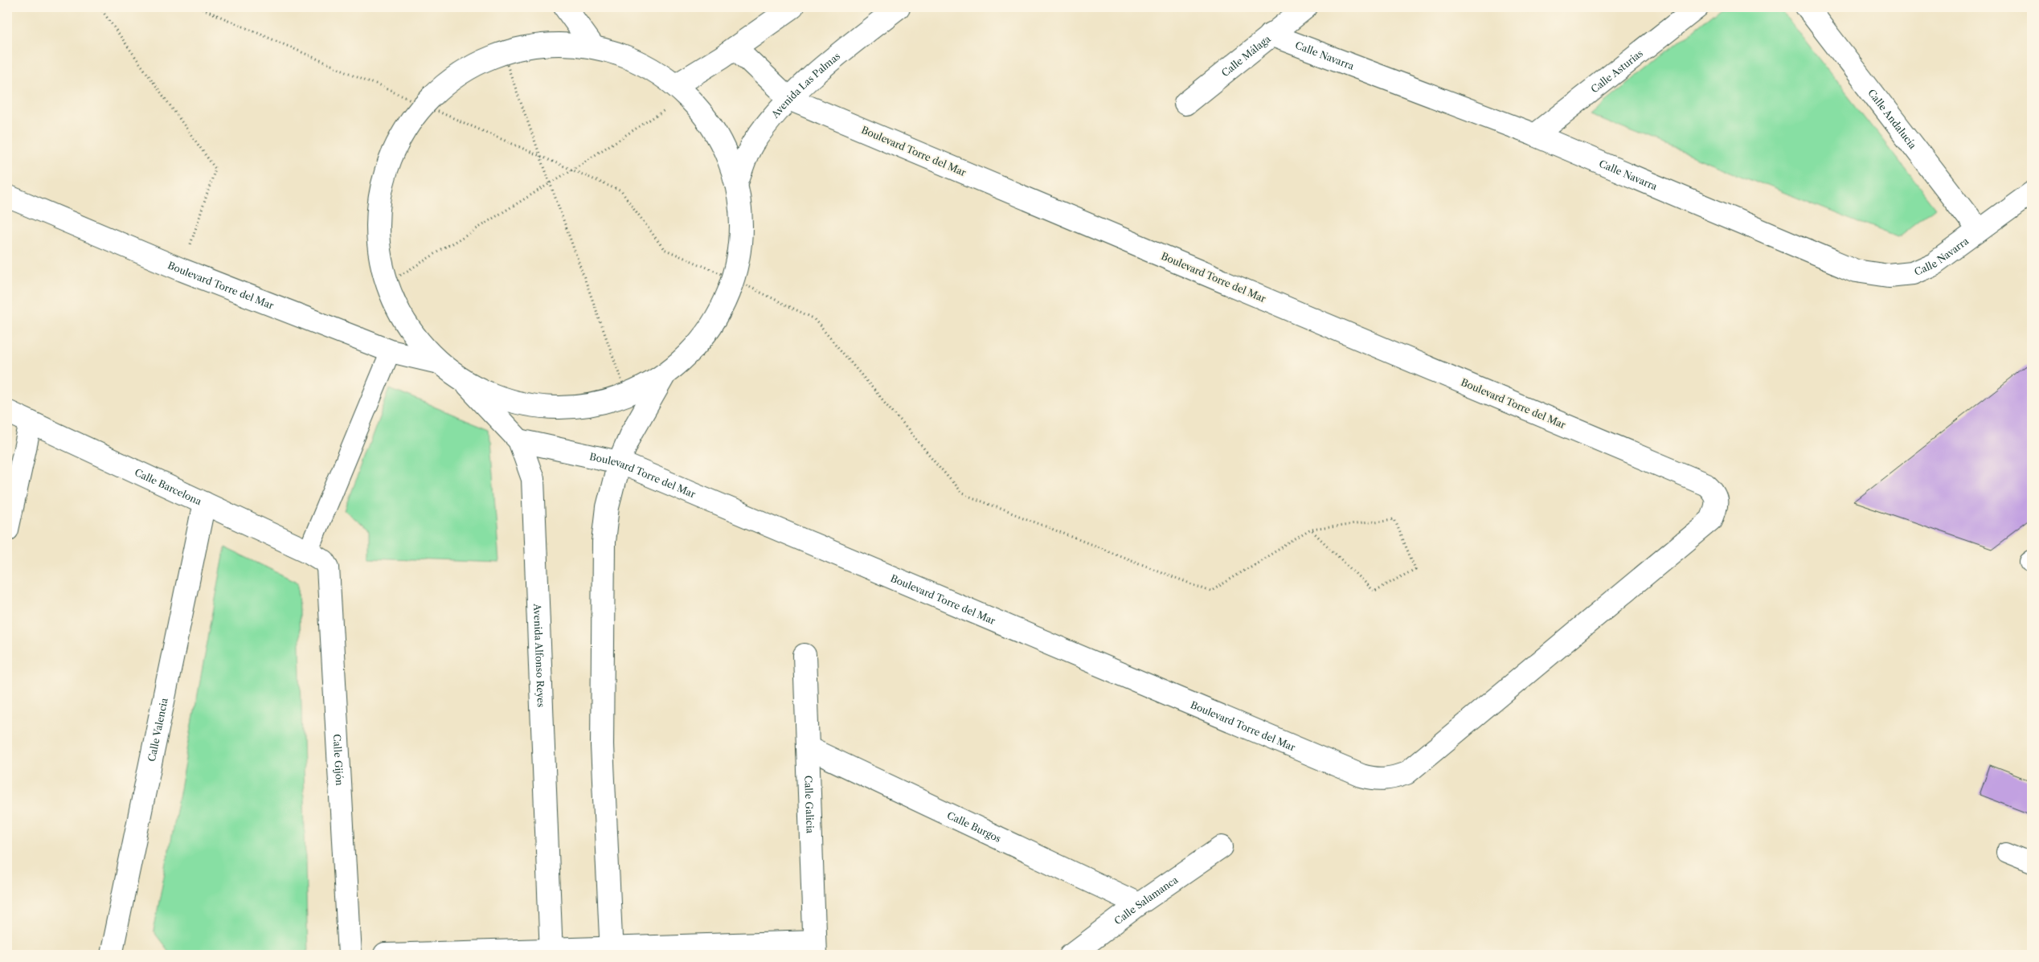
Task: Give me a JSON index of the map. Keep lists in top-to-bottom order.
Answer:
{
  "streets": {
    "street": [
      "Calle Málaga",
      "Calle Navarra",
      "Calle Asturias",
      "Avenida Las Palmas",
      "Calle Andalucía",
      "Boulevard Torre del Mar",
      "Calle Barcelona",
      "Avenida Alfonso Reyes",
      "Calle Valencia",
      "Calle Gijón",
      "Calle Galicia",
      "Calle Burgos",
      "Calle Salamanca"
    ]
  },
  "crossings": [
    ["Calle Málaga", "Calle Navarra"],
    ["Calle Navarra", "Calle Asturias"],
    ["Calle Navarra", "Calle Andalucía"],
    ["Avenida Las Palmas", "Boulevard Torre del Mar"],
    ["Boulevard Torre del Mar", "Avenida Alfonso Reyes"],
    ["Calle Barcelona", "Calle Valencia"],
    ["Calle Barcelona", "Calle Gijón"],
    ["Calle Galicia", "Calle Burgos"],
    ["Calle Burgos", "Calle Salamanca"]
  ]
}
